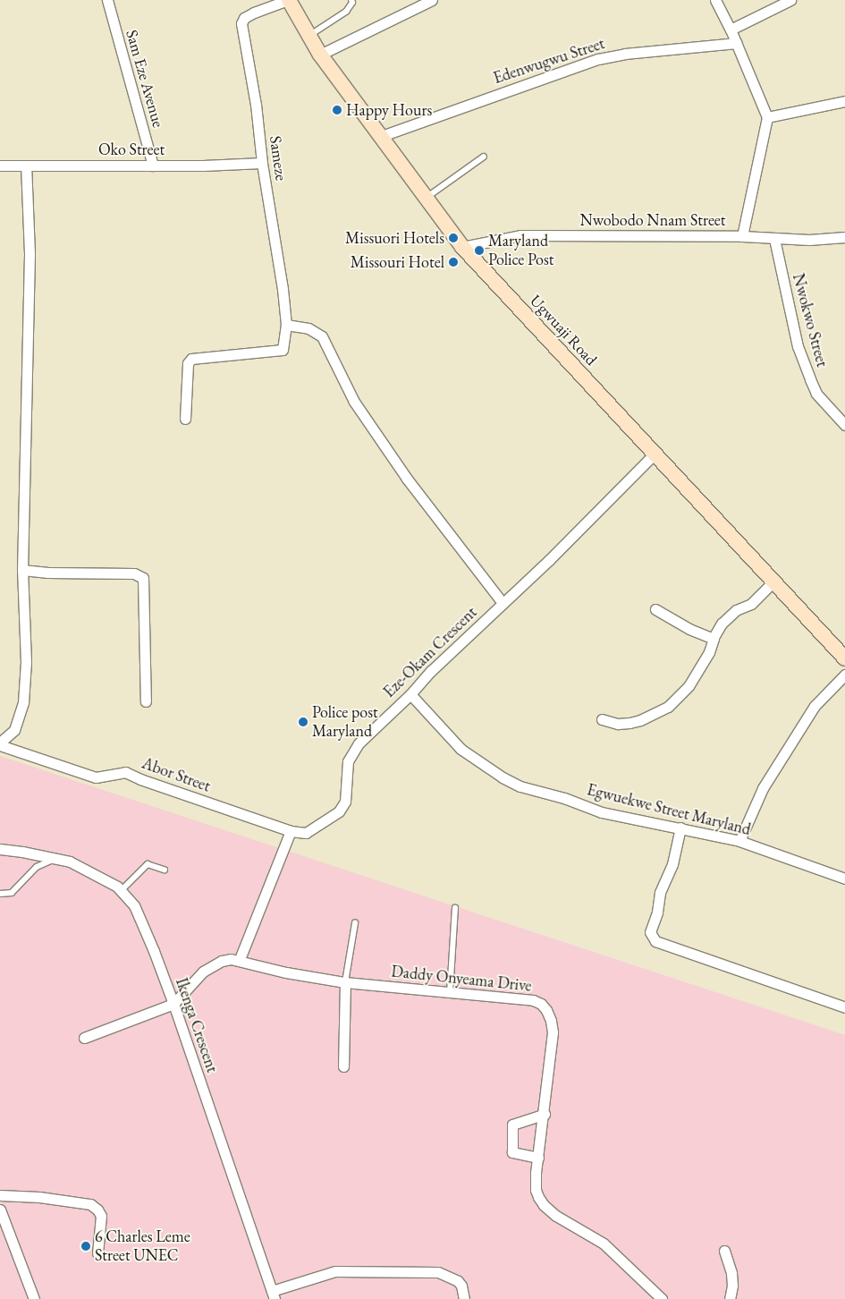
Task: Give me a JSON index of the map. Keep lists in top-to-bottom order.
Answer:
{
  "streets": {
    "main road": ["Ugwuaji Road"],
    "street": [
      "Edenwugwu Street",
      "Sam Eze Avenue",
      "Oko Street",
      "Sameze",
      "Nwobodo Nnam Street",
      "Nwokwo Street",
      "Eze-Okam Crescent",
      "Abor Street",
      "Egwuekwe Street Maryland",
      "Daddy Onyeama Drive",
      "Ikenga Crescent"
    ]
  },
  "crossings": [
    ["Edenwugwu Street", "Ugwuaji Road"],
    ["Sam Eze Avenue", "Oko Street"],
    ["Oko Street", "Sameze"],
    ["Sameze", "Ugwuaji Road"],
    ["Nwobodo Nnam Street", "Nwokwo Street"],
    ["Nwobodo Nnam Street", "Ugwuaji Road"],
    ["Ugwuaji Road", "Eze-Okam Crescent"],
    ["Eze-Okam Crescent", "Abor Street"],
    ["Eze-Okam Crescent", "Egwuekwe Street Maryland"],
    ["Daddy Onyeama Drive", "Ikenga Crescent"]
  ],
  "places": [
    "Happy Hours",
    "Missuori Hotels",
    "Maryland Police Post",
    "Missouri Hotel",
    "Police post Maryland",
    "6 Charles Leme Street UNEC"
  ]
}
